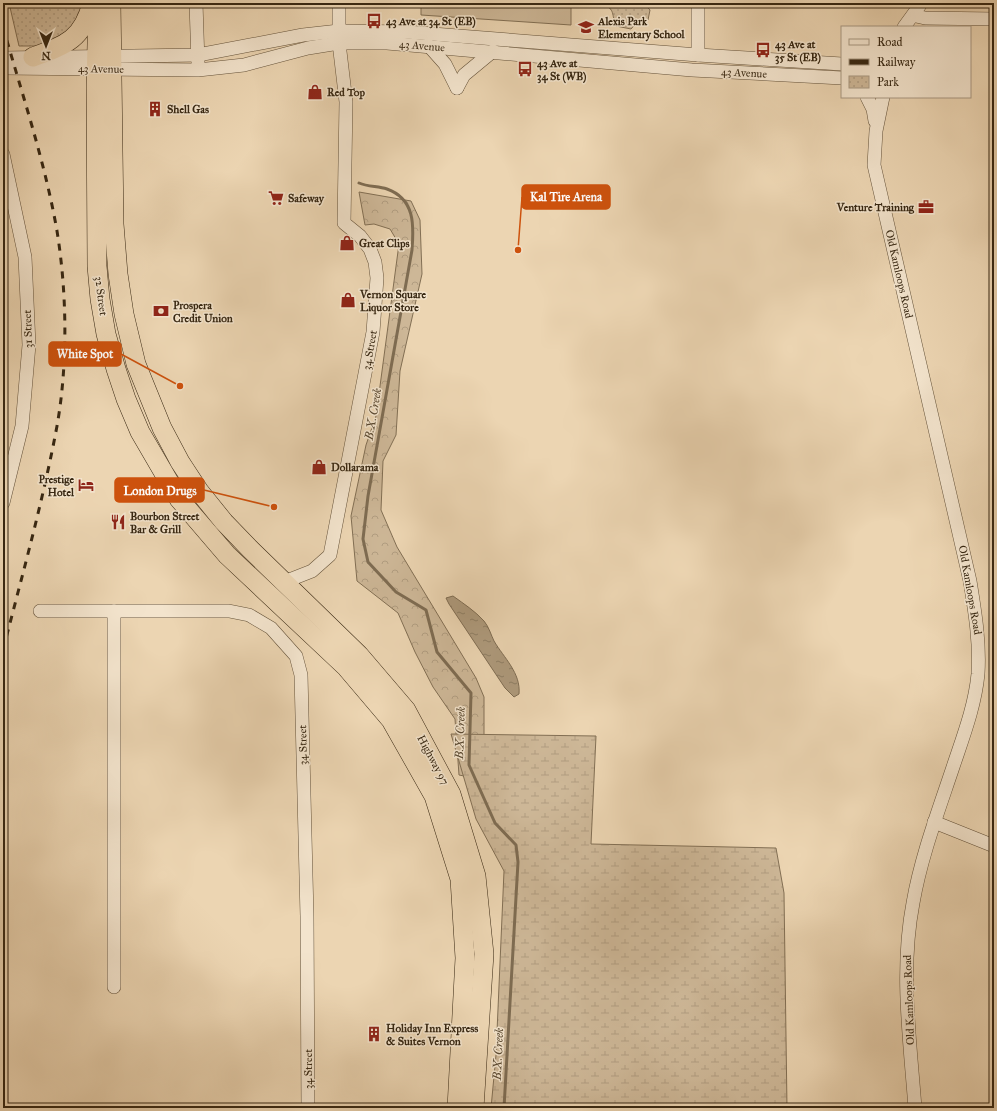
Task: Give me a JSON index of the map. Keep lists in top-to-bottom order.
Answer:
{
  "streets": {
    "highway": ["32 Street", "Highway 97"],
    "street": [
      "43 Avenue",
      "Old Kamloops Road",
      "31 Street",
      "34 Street"
    ]
  },
  "crossings": [
    ["43 Avenue", "32 Street"],
    ["43 Avenue", "34 Street"],
    ["32 Street", "Highway 97"],
    ["34 Street", "Highway 97"]
  ],
  "water": ["B.X. Creek"],
  "places": {
    "bus stop": ["43 Ave at 34 St (EB)", "43 Ave at 35 St (EB)", "43 Ave at 34 St (WB)"],
    "school or university": ["Alexis Park Elementary School"],
    "shop": [
      "Red Top",
      "Great Clips",
      "Vernon Square Liquor Store",
      "Dollarama"
    ],
    "building": ["Shell Gas", "Holiday Inn Express & Suites Vernon"],
    "supermarket": ["Safeway"],
    "office": ["Venture Training"],
    "other": ["Kal Tire Arena", "White Spot", "London Drugs"],
    "bank": ["Prospera Credit Union"],
    "hotel": ["Prestige Hotel"],
    "restaurant": ["Bourbon Street Bar & Grill"]
  },
  "legend": ["Road", "Railway", "Park"],
  "north": "bottom"
}
